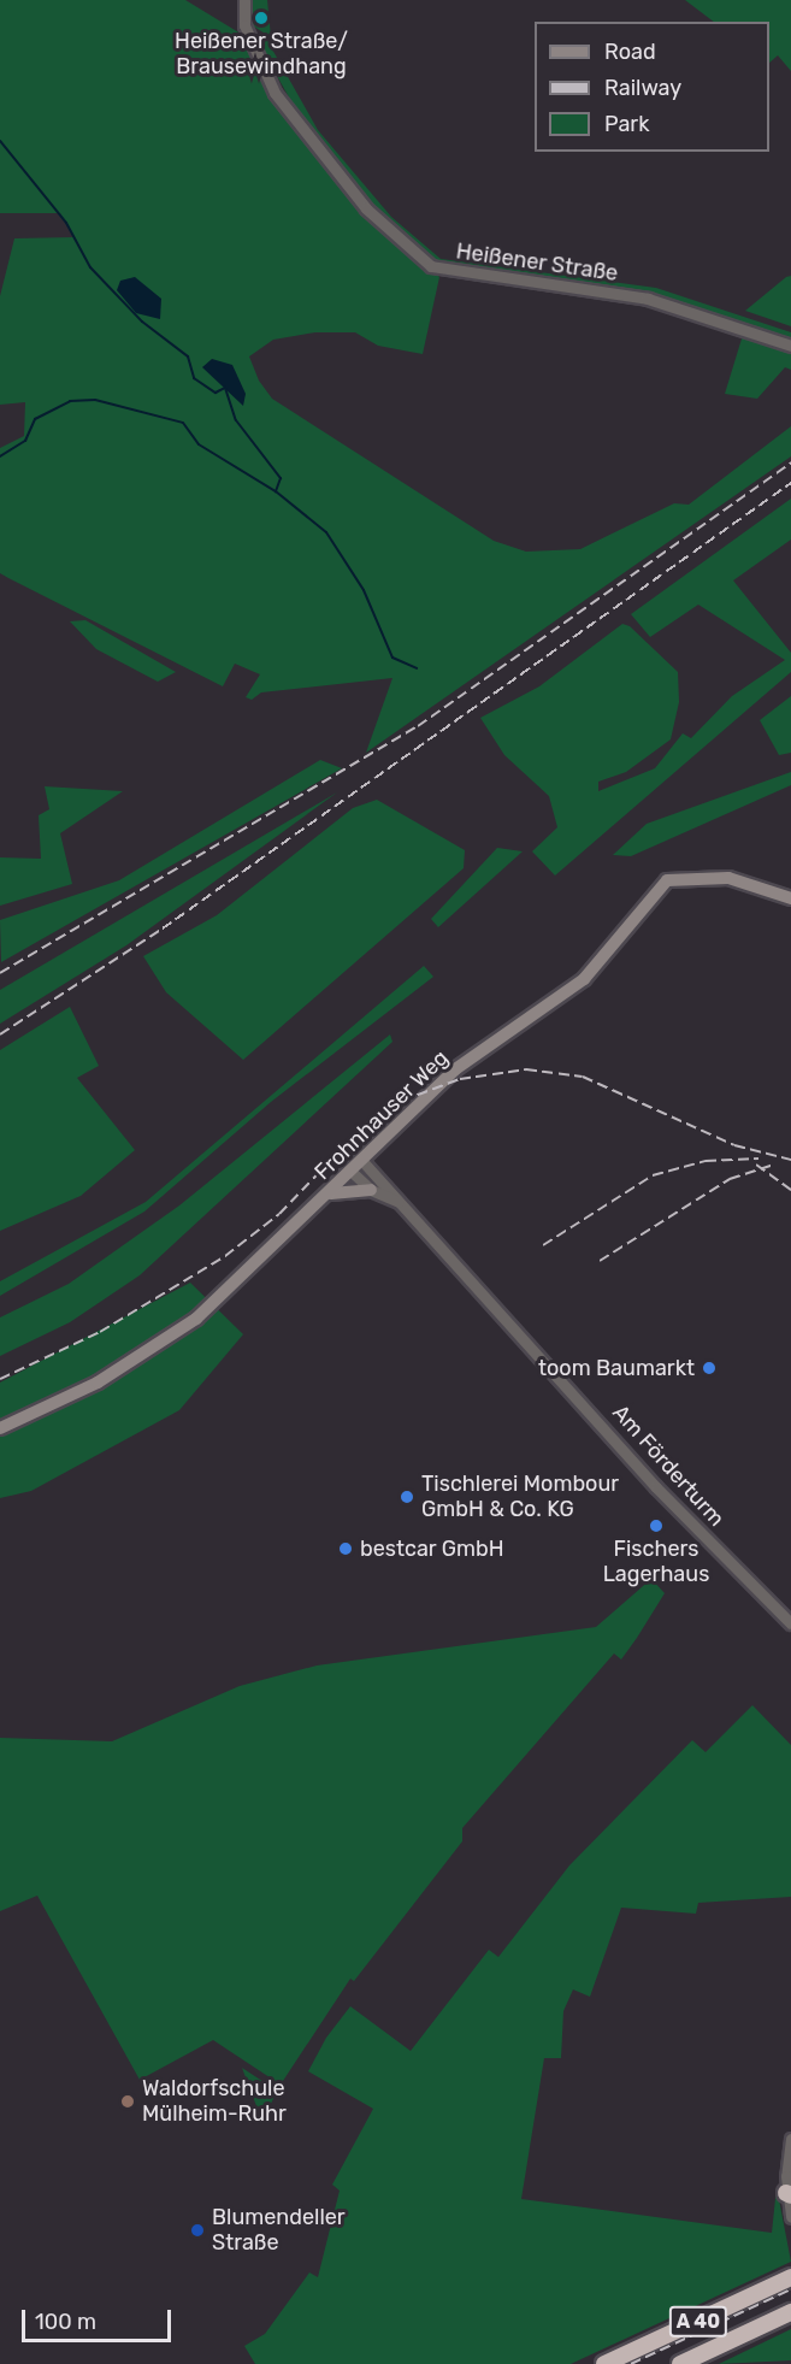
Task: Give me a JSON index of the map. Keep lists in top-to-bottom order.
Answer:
{
  "streets": {
    "highway": ["A 40"],
    "main road": ["Frohnhauser Weg"],
    "street": ["Heißener Straße", "Am Förderturm"]
  },
  "crossings": [
    ["Frohnhauser Weg", "Am Förderturm"]
  ],
  "places": [
    "Heißener Straße/ Brausewindhang",
    "toom Baumarkt",
    "Tischlerei Mombour GmbH & Co. KG",
    "Fischers Lagerhaus",
    "bestcar GmbH",
    "Waldorfschule Mülheim-Ruhr",
    "Blumendeller Straße"
  ],
  "legend": ["Road", "Railway", "Park"],
  "scale_bar": "100 m"
}
